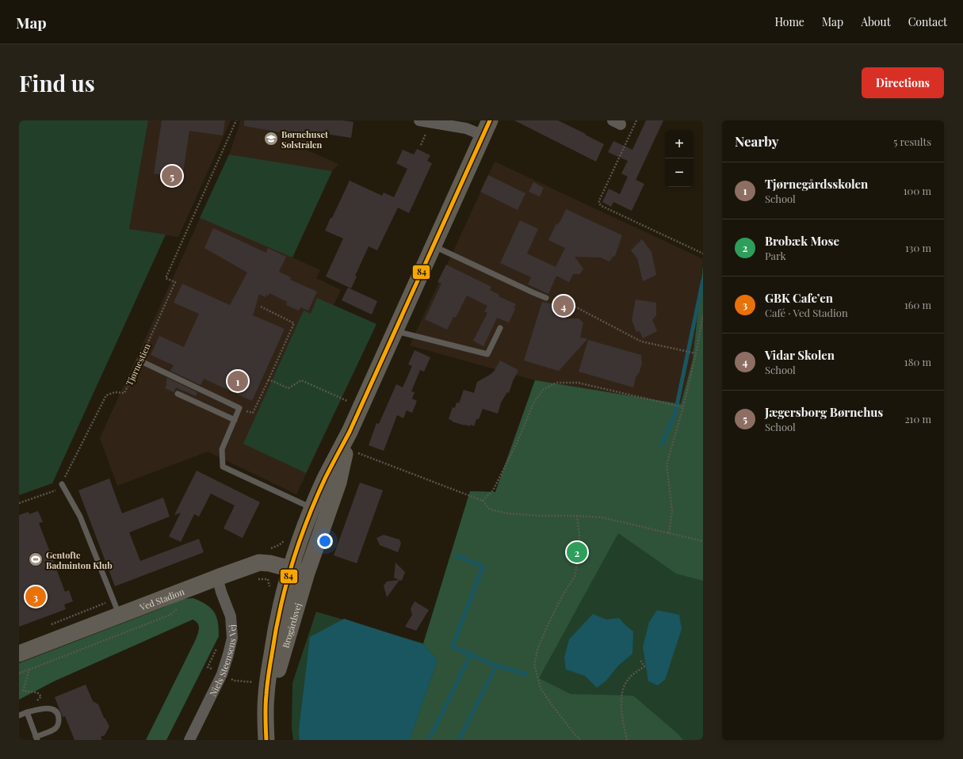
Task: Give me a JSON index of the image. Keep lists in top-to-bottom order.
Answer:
{
  "streets": {
    "street": ["Ved Stadion", "Brogårdsvej", "Niels Steensens Vej"],
    "path": ["Tjørnestien"]
  },
  "crossings": [
    ["Ved Stadion", "Brogårdsvej"],
    ["Ved Stadion", "Niels Steensens Vej"]
  ],
  "places": {
    "school or university": ["Børnehuset Solstrålen"],
    "sports": ["Gentofte Badminton Klub"]
  },
  "lines": ["transit line 84"],
  "page": {
    "header": "Map",
    "nav": [
      "Home",
      "Map",
      "About",
      "Contact"
    ],
    "buttons": "Directions",
    "title": "Find us",
    "heading": ["Nearby", "5 results"],
    "map_buttons": ["+", "−"],
    "list": [
      {
        "mark": "1",
        "name": "Tjørnegårdsskolen",
        "note": "School",
        "value": "100 m"
      },
      {
        "mark": "2",
        "name": "Brobæk Mose",
        "note": "Park",
        "value": "130 m"
      },
      {
        "mark": "3",
        "name": "GBK Cafe’en",
        "note": "Café · Ved Stadion",
        "value": "160 m"
      },
      {
        "mark": "4",
        "name": "Vidar Skolen",
        "note": "School",
        "value": "180 m"
      },
      {
        "mark": "5",
        "name": "Jægersborg Børnehus",
        "note": "School",
        "value": "210 m"
      }
    ],
    "pins": [
      "5",
      "4",
      "1",
      "2",
      "3"
    ]
  }
}
